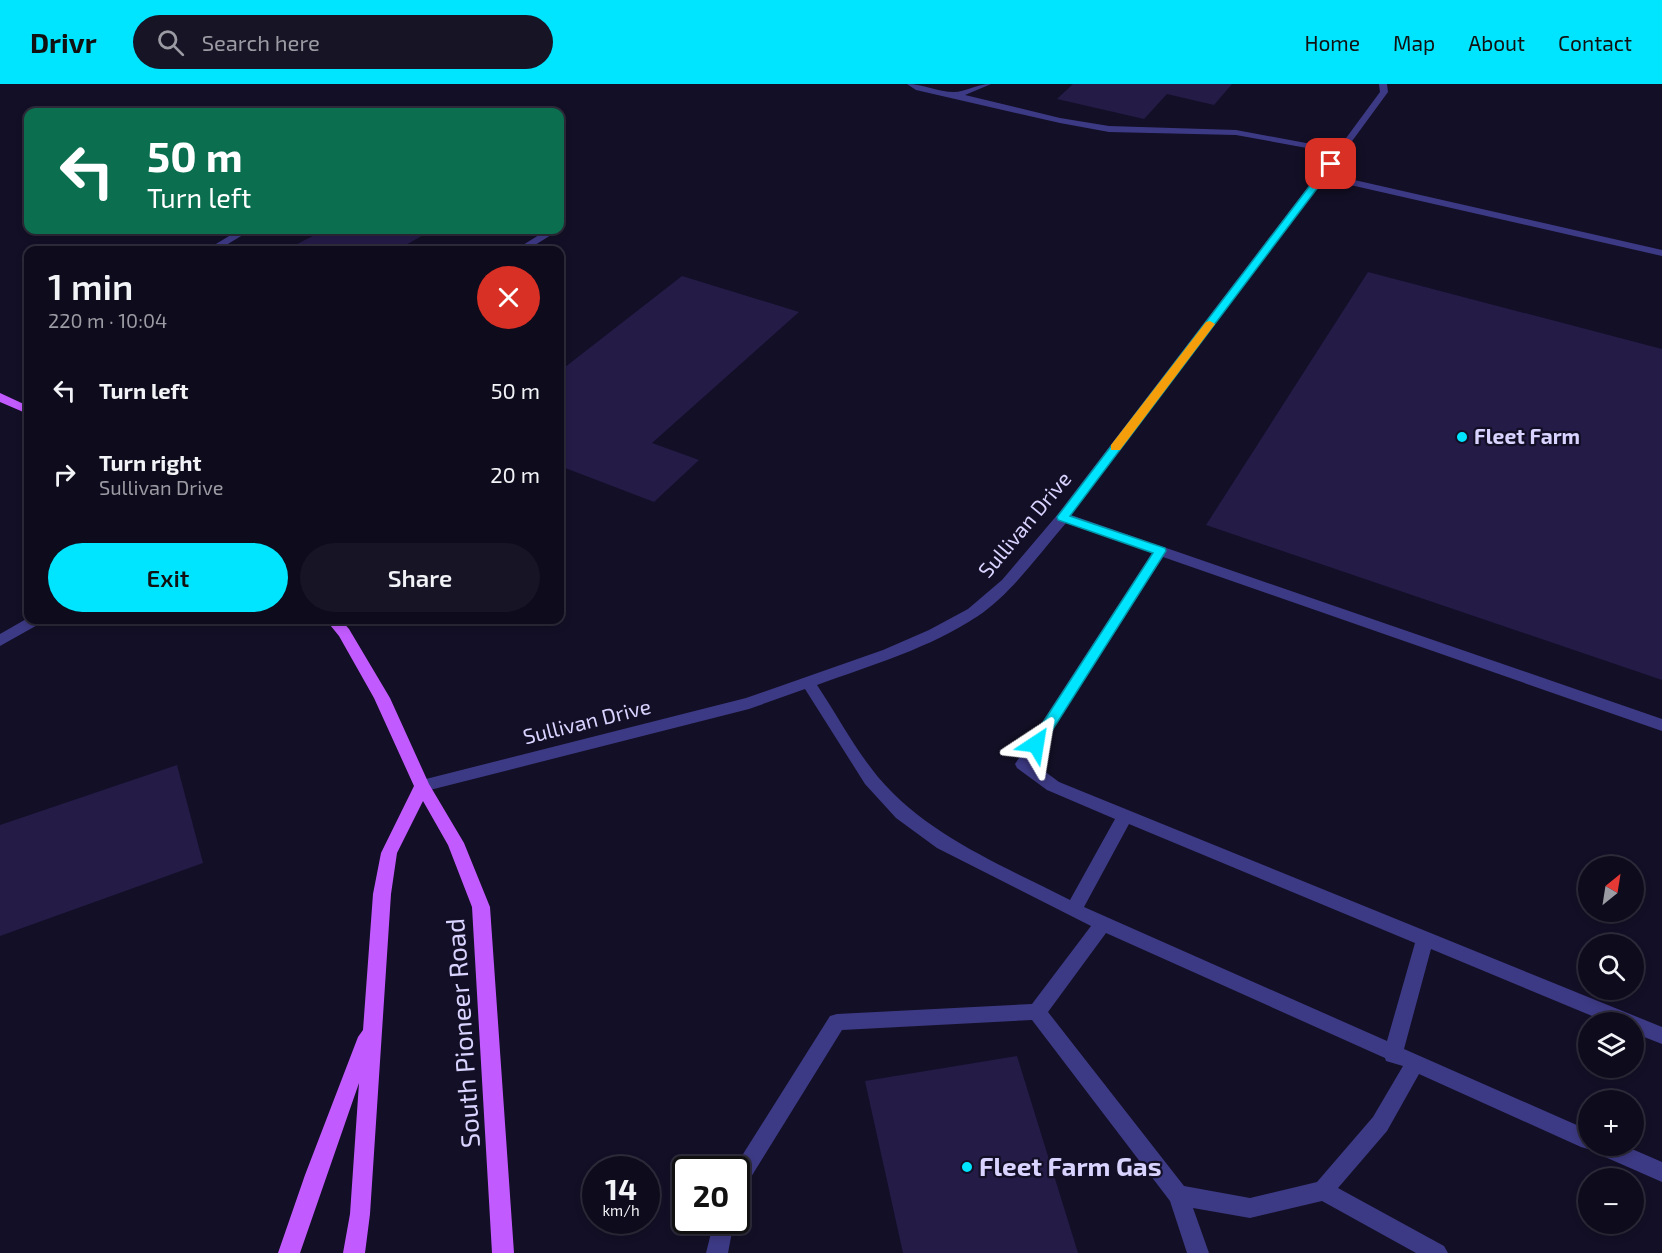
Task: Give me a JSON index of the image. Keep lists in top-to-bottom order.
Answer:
{
  "streets": {
    "main road": ["South Pioneer Road"],
    "street": ["Sullivan Drive"]
  },
  "crossings": [
    ["Sullivan Drive", "South Pioneer Road"]
  ],
  "places": ["Fleet Farm", "Fleet Farm Gas"],
  "north": "top right",
  "page": {
    "header": "Drivr",
    "search": "Search here",
    "nav": [
      "Home",
      "Map",
      "About",
      "Contact"
    ],
    "turn": ["50 m", "Turn left"],
    "heading": ["1 min", "220 m · 10:04"],
    "list": [
      {
        "name": "Turn left",
        "value": "50 m"
      },
      {
        "name": "Turn right",
        "note": "Sullivan Drive",
        "value": "20 m"
      }
    ],
    "buttons": ["Exit", "Share"],
    "map_buttons": ["+", "−"],
    "speed": "14 km/h",
    "limit": "20"
  }
}
